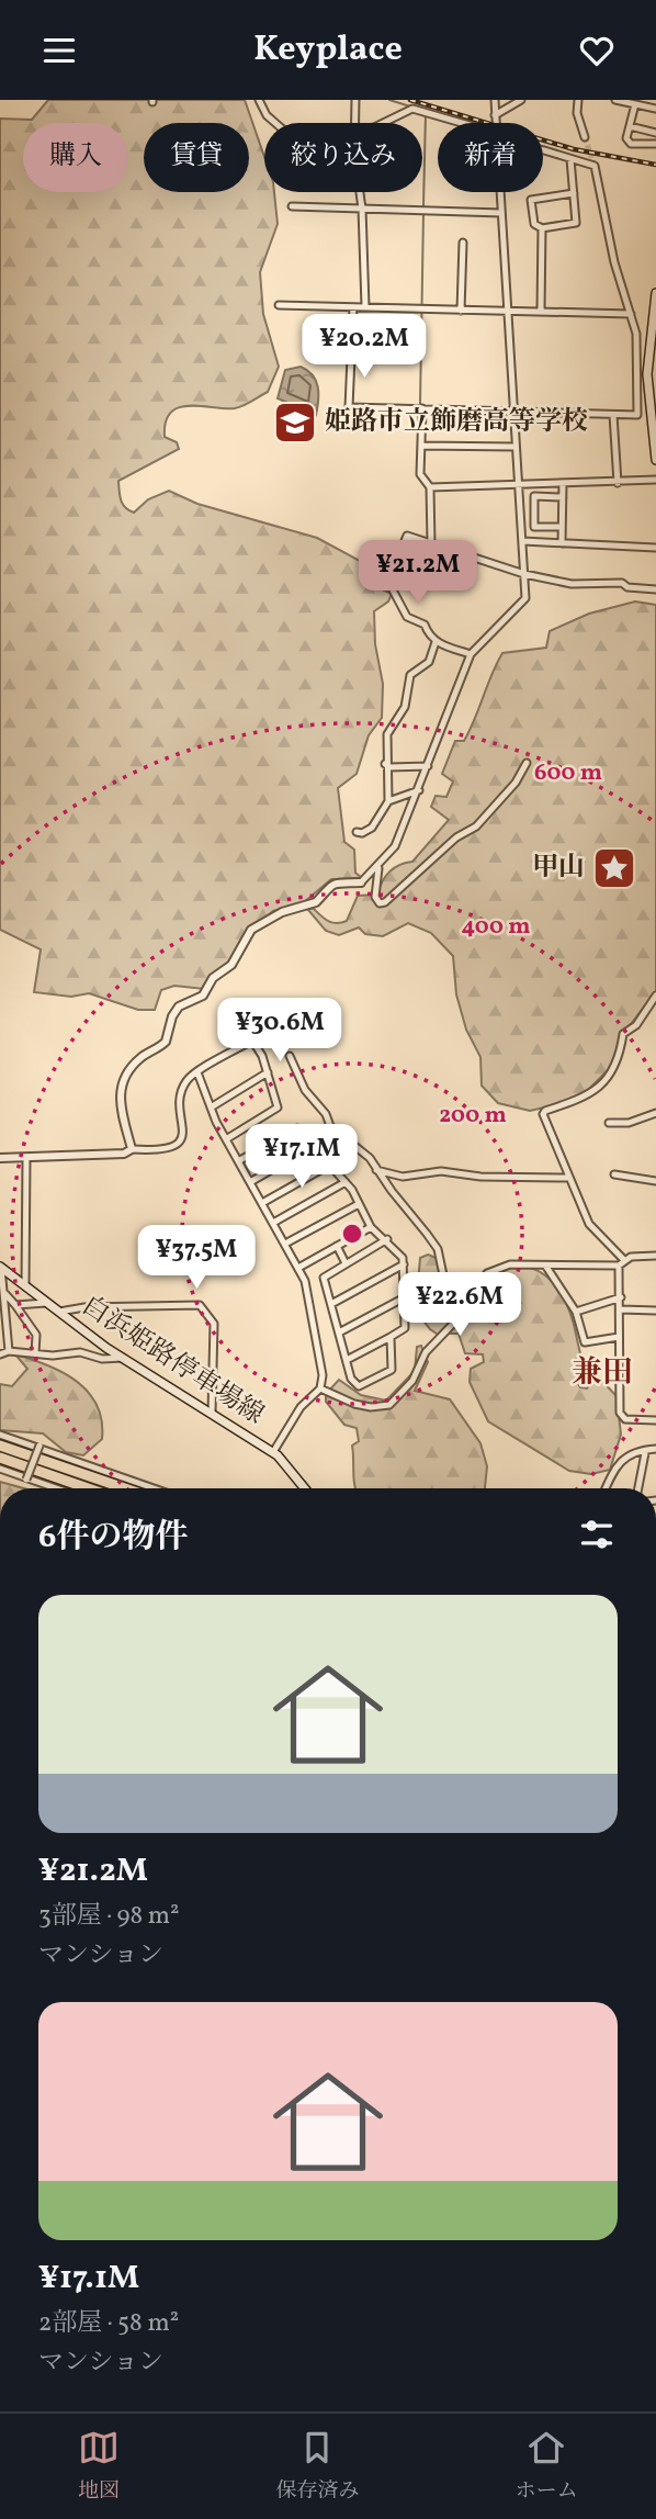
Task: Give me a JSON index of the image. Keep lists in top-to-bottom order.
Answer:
{
  "streets": {
    "main road": ["白浜姫路停車場線"]
  },
  "districts": ["兼田"],
  "places": {
    "school or university": ["姫路市立飾磨高等学校"],
    "place": ["甲山"]
  },
  "page": {
    "header": "Keyplace",
    "chip": [
      "購入",
      "賃貸",
      "絞り込み",
      "新着"
    ],
    "price": [
      "¥20.2M",
      "¥21.2M",
      "¥30.6M",
      "¥17.1M",
      "¥37.5M",
      "¥22.6M"
    ],
    "heading": "6件の物件",
    "list": [
      {
        "name": "¥21.2M",
        "note": "3部屋 · 98 m² · マンション"
      },
      {
        "name": "¥17.1M",
        "note": "2部屋 · 58 m² · マンション"
      }
    ],
    "tabs": ["地図", "保存済み", "ホーム"]
  },
  "rings": ["600 m", "400 m", "200 m"]
}
